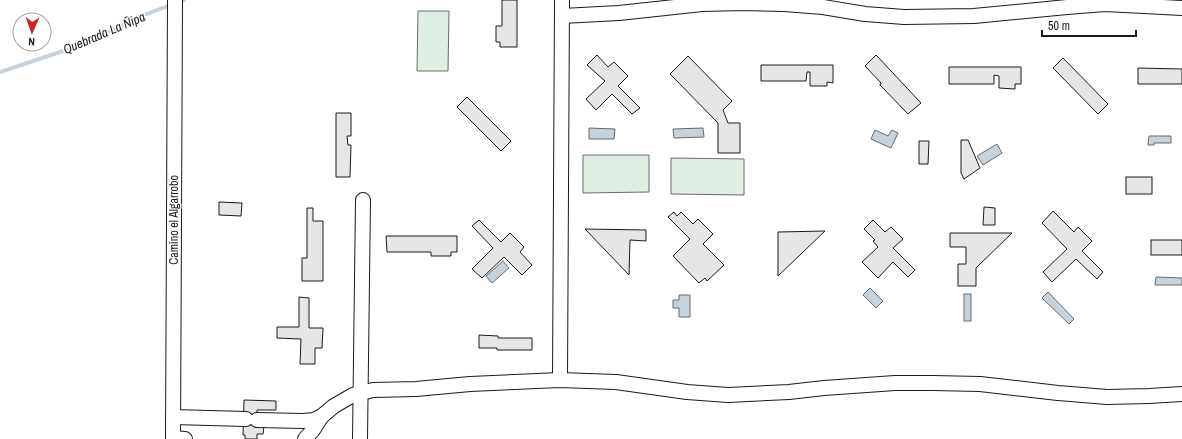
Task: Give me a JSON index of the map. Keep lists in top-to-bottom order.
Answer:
{
  "streets": {
    "street": ["Camino el Algarrobo"]
  },
  "water": ["Quebrada La Ñipa"],
  "scale_bar": "50 m",
  "north": "bottom"
}
